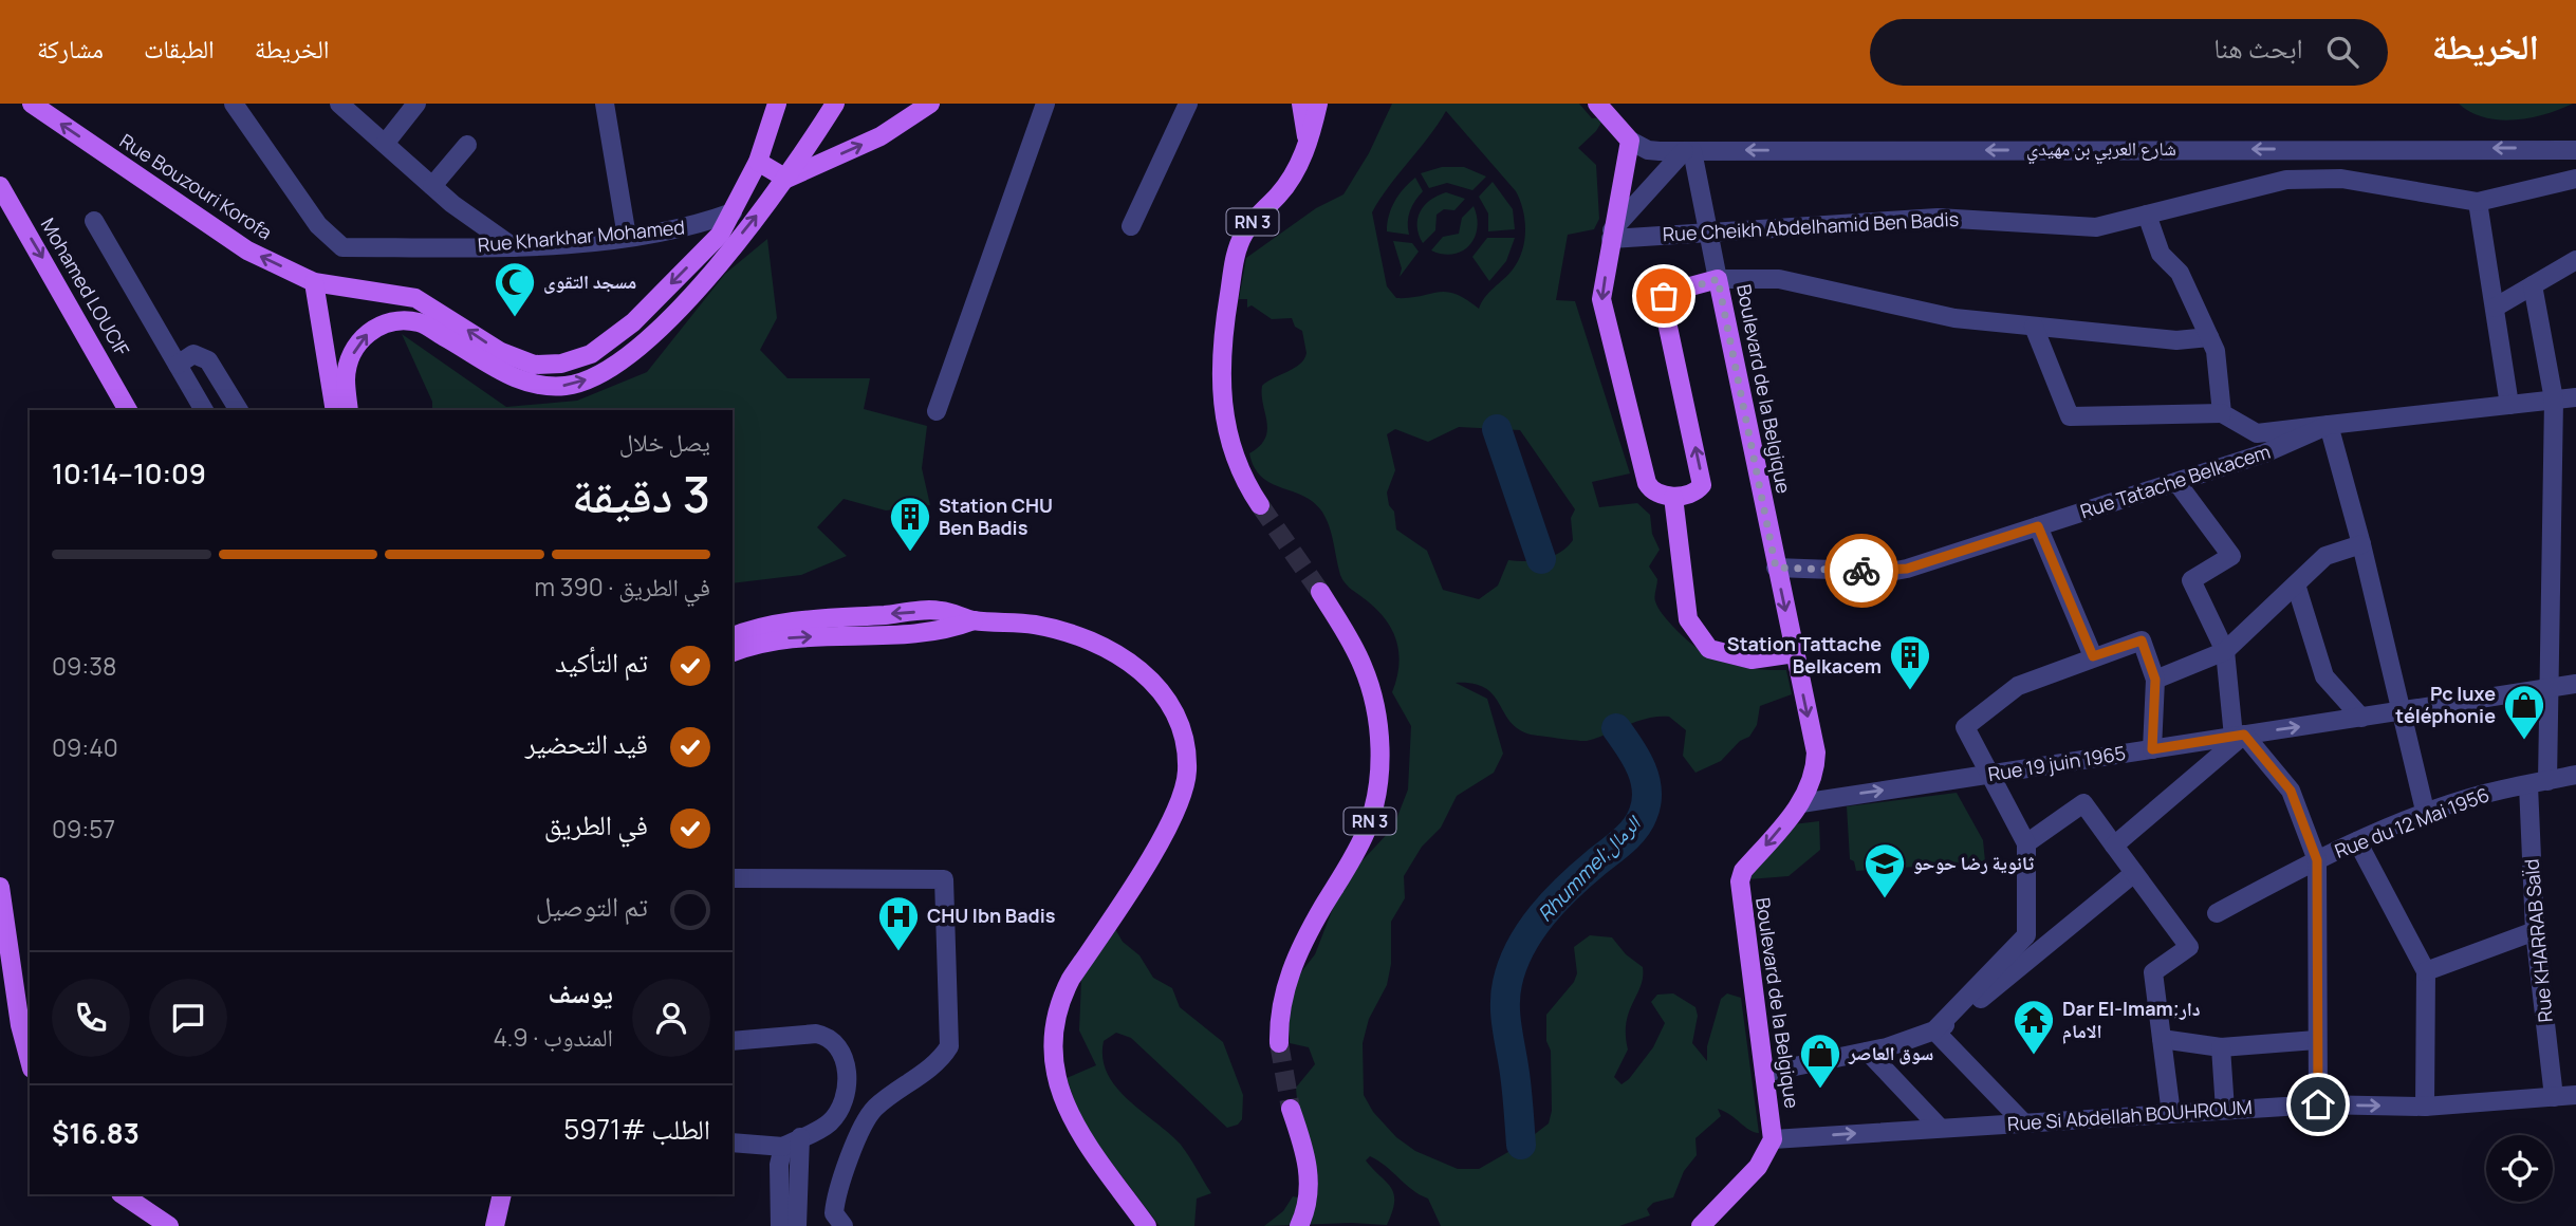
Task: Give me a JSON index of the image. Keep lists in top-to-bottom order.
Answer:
{
  "streets": {
    "main road": [
      "Rue Bouzouri Korofa",
      "RN 3",
      "Mohamed LOUCIF",
      "Boulevard de la Belgique"
    ],
    "street": [
      "شارع العربي بن مهيدي",
      "Rue Cheikh Abdelhamid Ben Badis",
      "Rue Kharkhar Mohamed",
      "Rue Tatache Belkacem",
      "Rue 19 juin 1965",
      "Rue du 12 Mai 1956",
      "Rue KHARRAB SaÏd",
      "Rue Si Abdellah BOUHROUM"
    ]
  },
  "crossings": [
    ["Rue Bouzouri Korofa", "Rue Kharkhar Mohamed"],
    ["Boulevard de la Belgique", "Rue Tatache Belkacem"],
    ["Boulevard de la Belgique", "Rue 19 juin 1965"],
    ["Boulevard de la Belgique", "Rue Si Abdellah BOUHROUM"],
    ["Rue du 12 Mai 1956", "Rue KHARRAB SaÏd"],
    ["Rue KHARRAB SaÏd", "Rue Si Abdellah BOUHROUM"]
  ],
  "one_way": [
    "شارع العربي بن مهيدي",
    "Rue Bouzouri Korofa",
    "Mohamed LOUCIF",
    "Rue 19 juin 1965"
  ],
  "water": ["Rhummel;الرمال"],
  "places": {
    "mosque": ["مسجد التقوى"],
    "building": ["Station CHU Ben Badis", "Station Tattache Belkacem"],
    "shop": ["Pc luxe téléphonie", "سوق العاصر"],
    "school or university": ["ثانوية رضا حوحو"],
    "hospital": ["CHU Ibn Badis"],
    "temple": ["Dar El-Imam;دار الامام"]
  },
  "page": {
    "header": "الخريطة",
    "search": "ابحث هنا",
    "nav": ["الخريطة", "الطبقات", "مشاركة"],
    "heading": ["3 دقيقة", "يصل خلال", "10:09–10:14"],
    "panel": [
      "يوسف",
      "المندوب · 4.9",
      "الطلب #5971",
      "$16.83"
    ],
    "bar": "في الطريق · 390 m",
    "list": [
      ["تم التأكيد", "09:38"],
      ["قيد التحضير", "09:40"],
      ["في الطريق", "09:57"],
      "تم التوصيل"
    ]
  }
}
